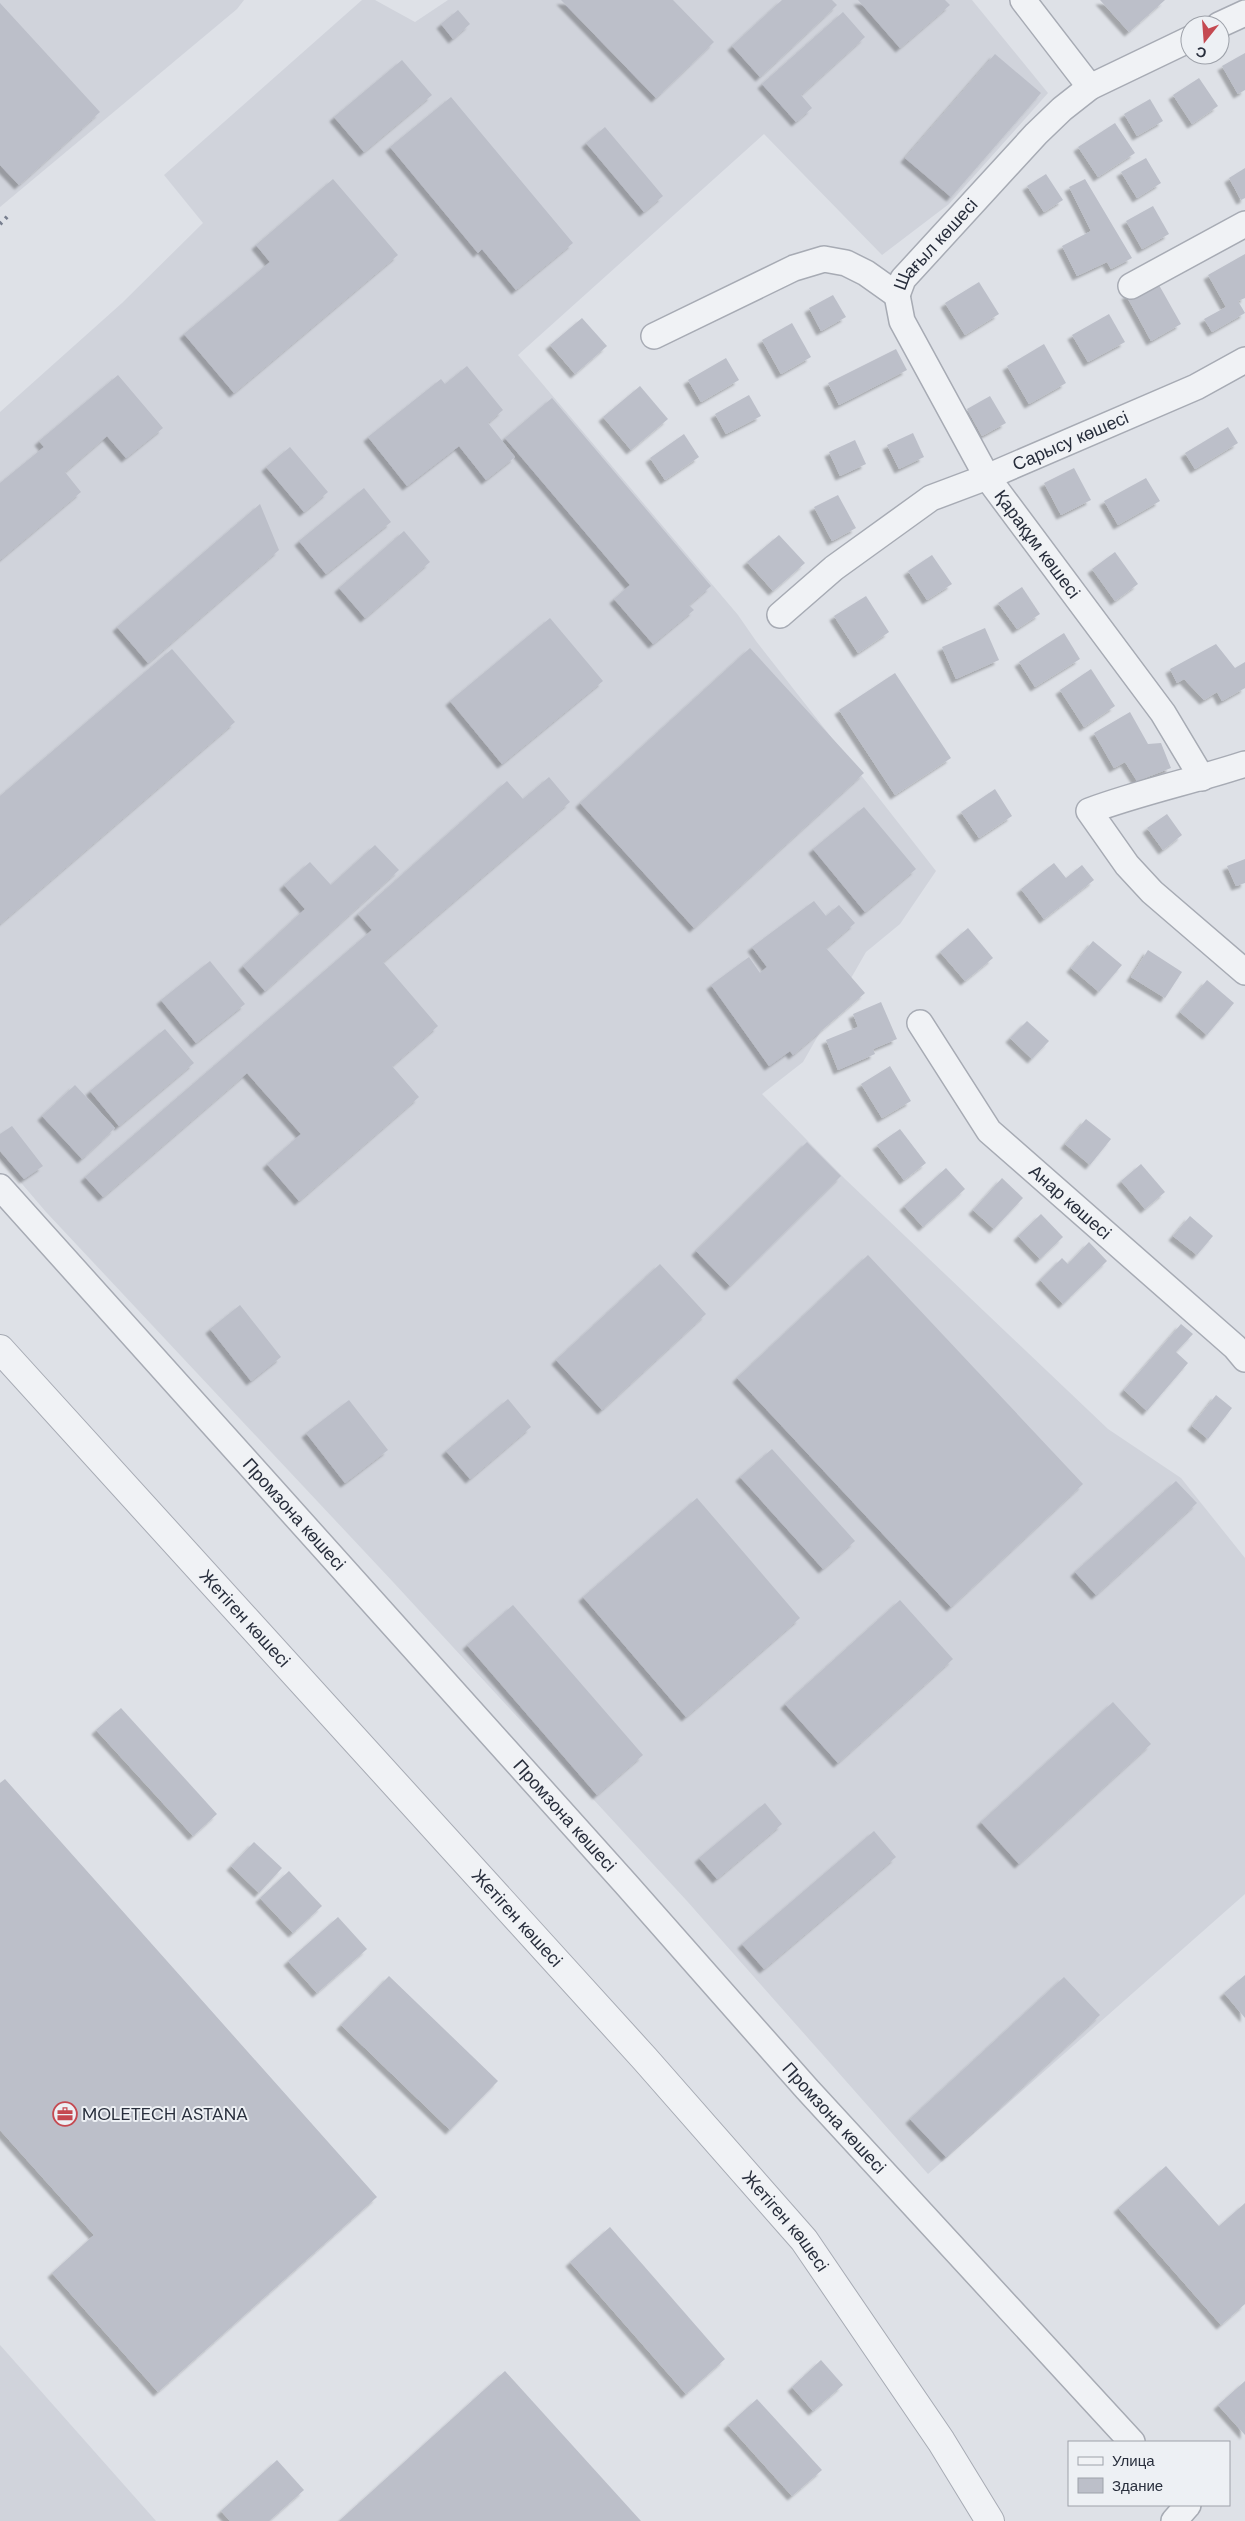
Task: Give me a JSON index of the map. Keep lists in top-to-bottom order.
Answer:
{
  "streets": {
    "street": [
      "Шағыл көшесі",
      "Сарысу көшесі",
      "Қарақұм көшесі",
      "Анар көшесі",
      "Промзона көшесі",
      "Жетіген көшесі"
    ]
  },
  "crossings": [
    ["Шағыл көшесі", "Қарақұм көшесі"],
    ["Сарысу көшесі", "Қарақұм көшесі"]
  ],
  "places": {
    "office": ["MOLETECH ASTANA"]
  },
  "legend": ["Улица", "Здание"],
  "north": "bottom"
}
